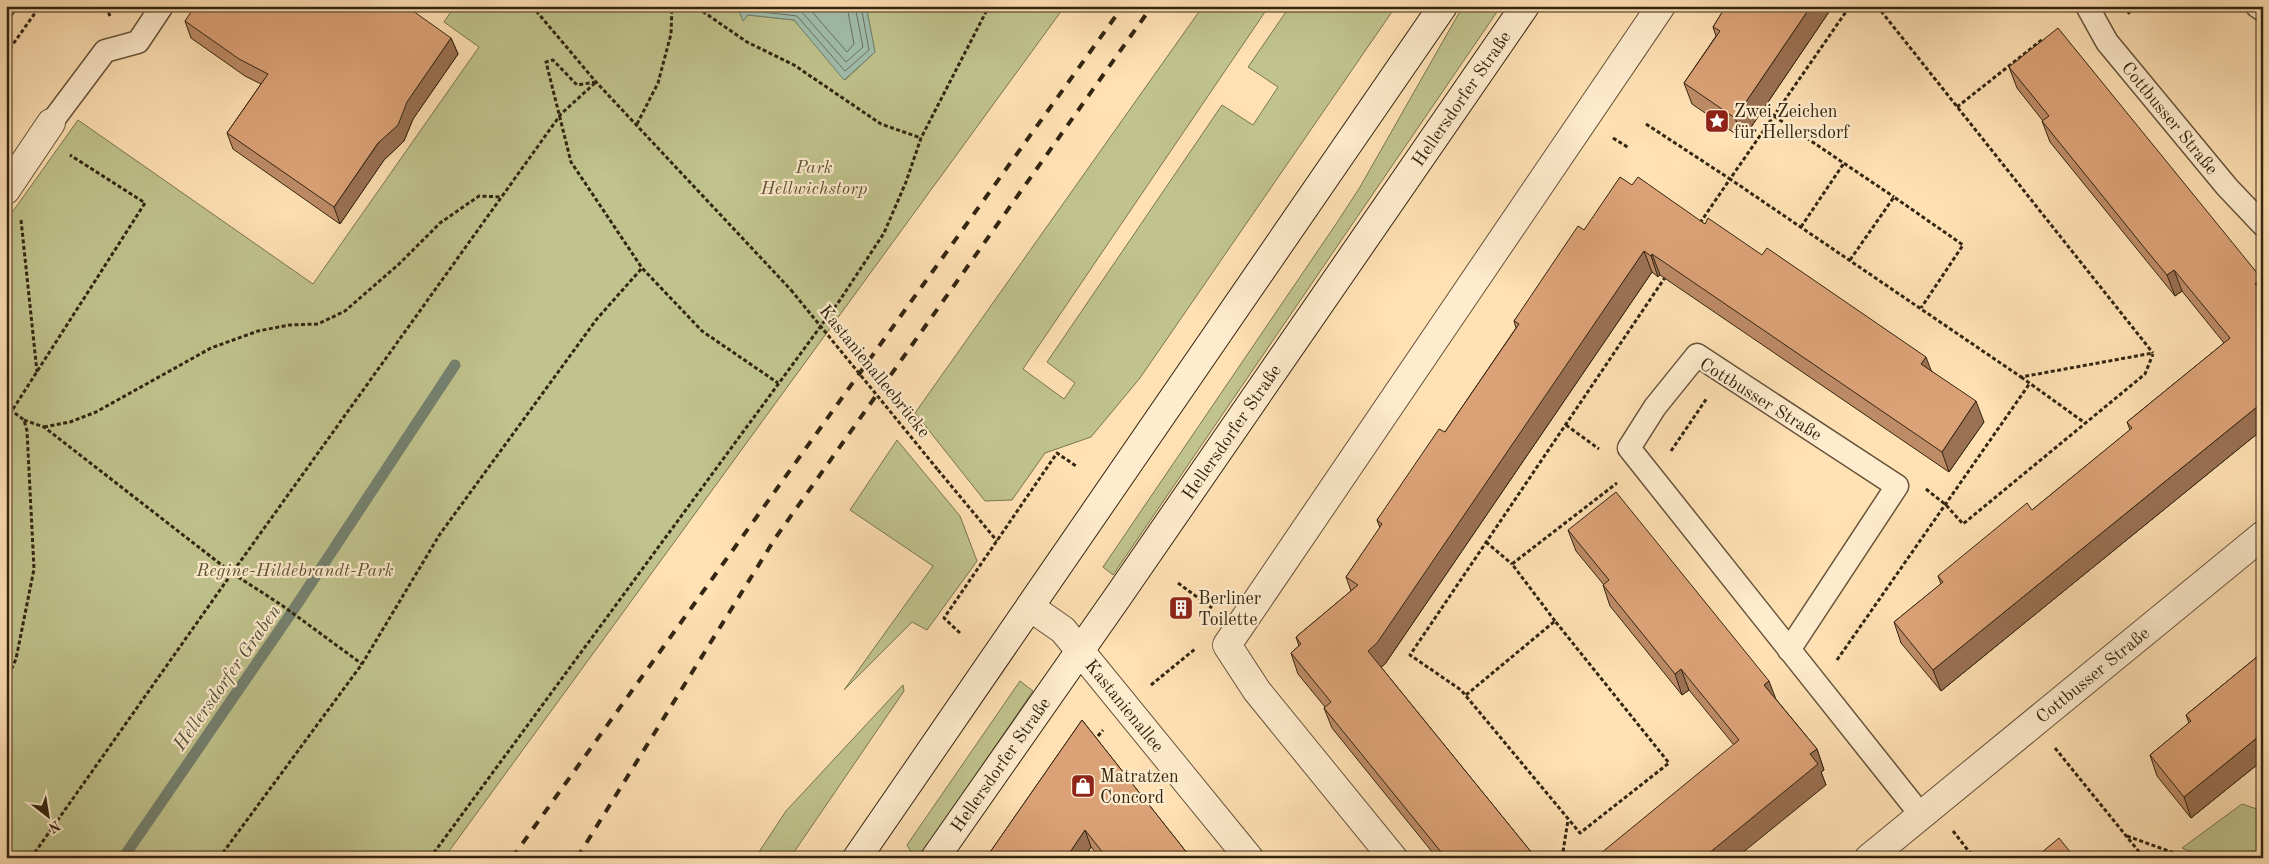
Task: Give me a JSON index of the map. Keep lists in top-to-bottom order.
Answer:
{
  "streets": {
    "main road": ["Hellersdorfer Straße", "Cottbusser Straße", "Kastanienallee"],
    "path": ["Kastanienalleebrücke"]
  },
  "crossings": [
    ["Hellersdorfer Straße", "Kastanienallee"]
  ],
  "water": ["Hellersdorfer Graben"],
  "parks": ["Park Hellwichstorp", "Regine-Hildebrandt-Park"],
  "places": {
    "place": ["Zwei Zeichen für Hellersdorf"],
    "building": ["Berliner Toilette"],
    "shop": ["Matratzen Concord"]
  },
  "north": "bottom right"
}
